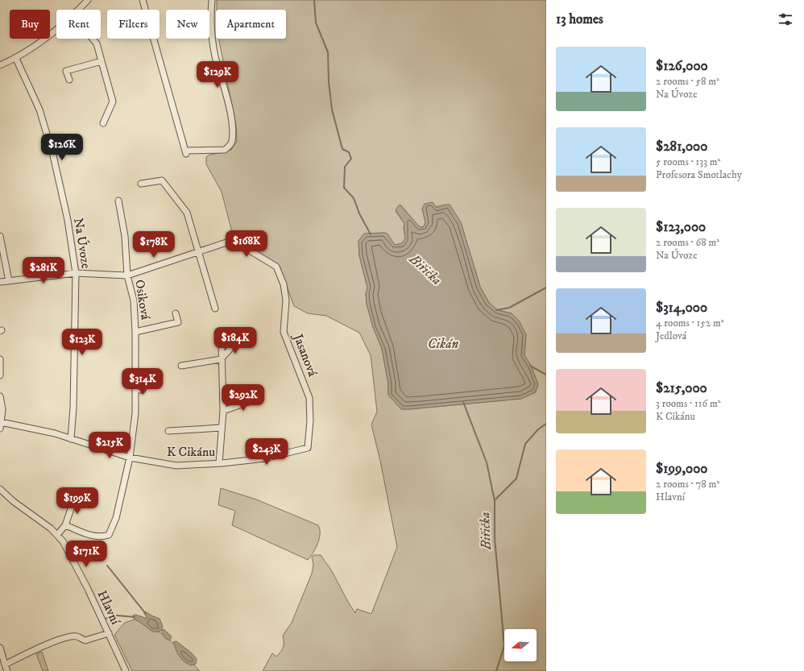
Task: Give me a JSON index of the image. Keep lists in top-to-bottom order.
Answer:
{
  "streets": {
    "street": [
      "Na Úvoze",
      "Osiková",
      "Jasanová",
      "K Cikánu",
      "Hlavní"
    ]
  },
  "crossings": [
    ["Na Úvoze", "K Cikánu"],
    ["Jasanová", "K Cikánu"]
  ],
  "water": ["Biřička", "Cikán"],
  "north": "left",
  "page": {
    "heading": "13 homes",
    "chip": [
      "Buy",
      "Rent",
      "Filters",
      "New",
      "Apartment"
    ],
    "list": [
      {
        "name": "$126,000",
        "note": "2 rooms · 58 m² · Na Úvoze"
      },
      {
        "name": "$281,000",
        "note": "5 rooms · 133 m² · Profesora Smotlachy"
      },
      {
        "name": "$123,000",
        "note": "2 rooms · 68 m² · Na Úvoze"
      },
      {
        "name": "$314,000",
        "note": "4 rooms · 152 m² · Jedlová"
      },
      {
        "name": "$215,000",
        "note": "3 rooms · 116 m² · K Cikánu"
      },
      {
        "name": "$199,000",
        "note": "2 rooms · 78 m² · Hlavní"
      }
    ],
    "price": [
      "$129K",
      "$126K",
      "$168K",
      "$178K",
      "$281K",
      "$184K",
      "$123K",
      "$314K",
      "$292K",
      "$215K",
      "$243K",
      "$199K",
      "$171K"
    ]
  }
}
